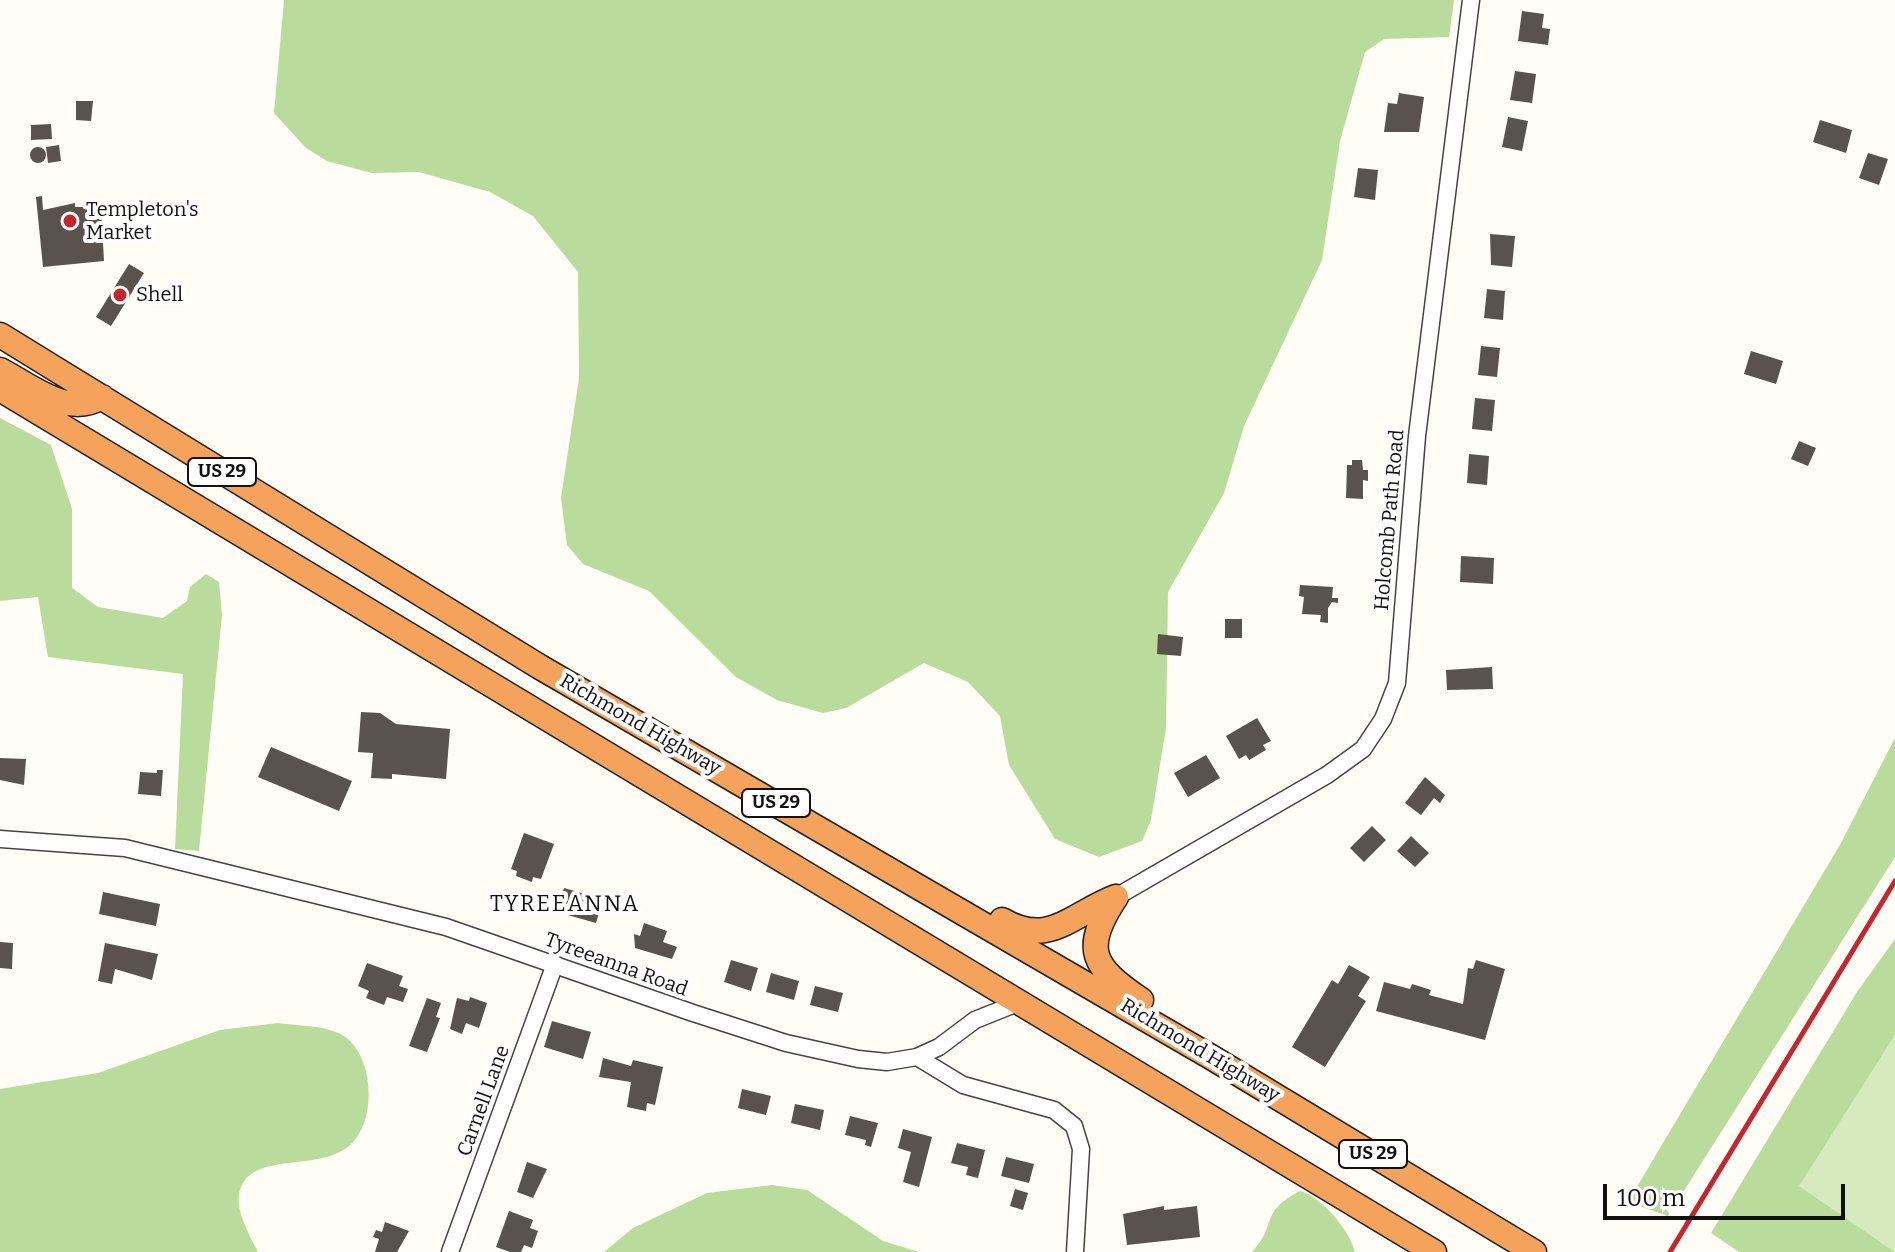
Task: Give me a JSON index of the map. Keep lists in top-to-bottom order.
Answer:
{
  "streets": {
    "highway": ["US 29", "Richmond Highway"],
    "street": ["Holcomb Path Road", "Tyreeanna Road", "Carnell Lane"]
  },
  "crossings": [
    ["Richmond Highway", "Tyreeanna Road"],
    ["Tyreeanna Road", "Carnell Lane"]
  ],
  "districts": ["TYREEANNA"],
  "places": ["Templeton's Market", "Shell"],
  "scale_bar": "100 m"
}
